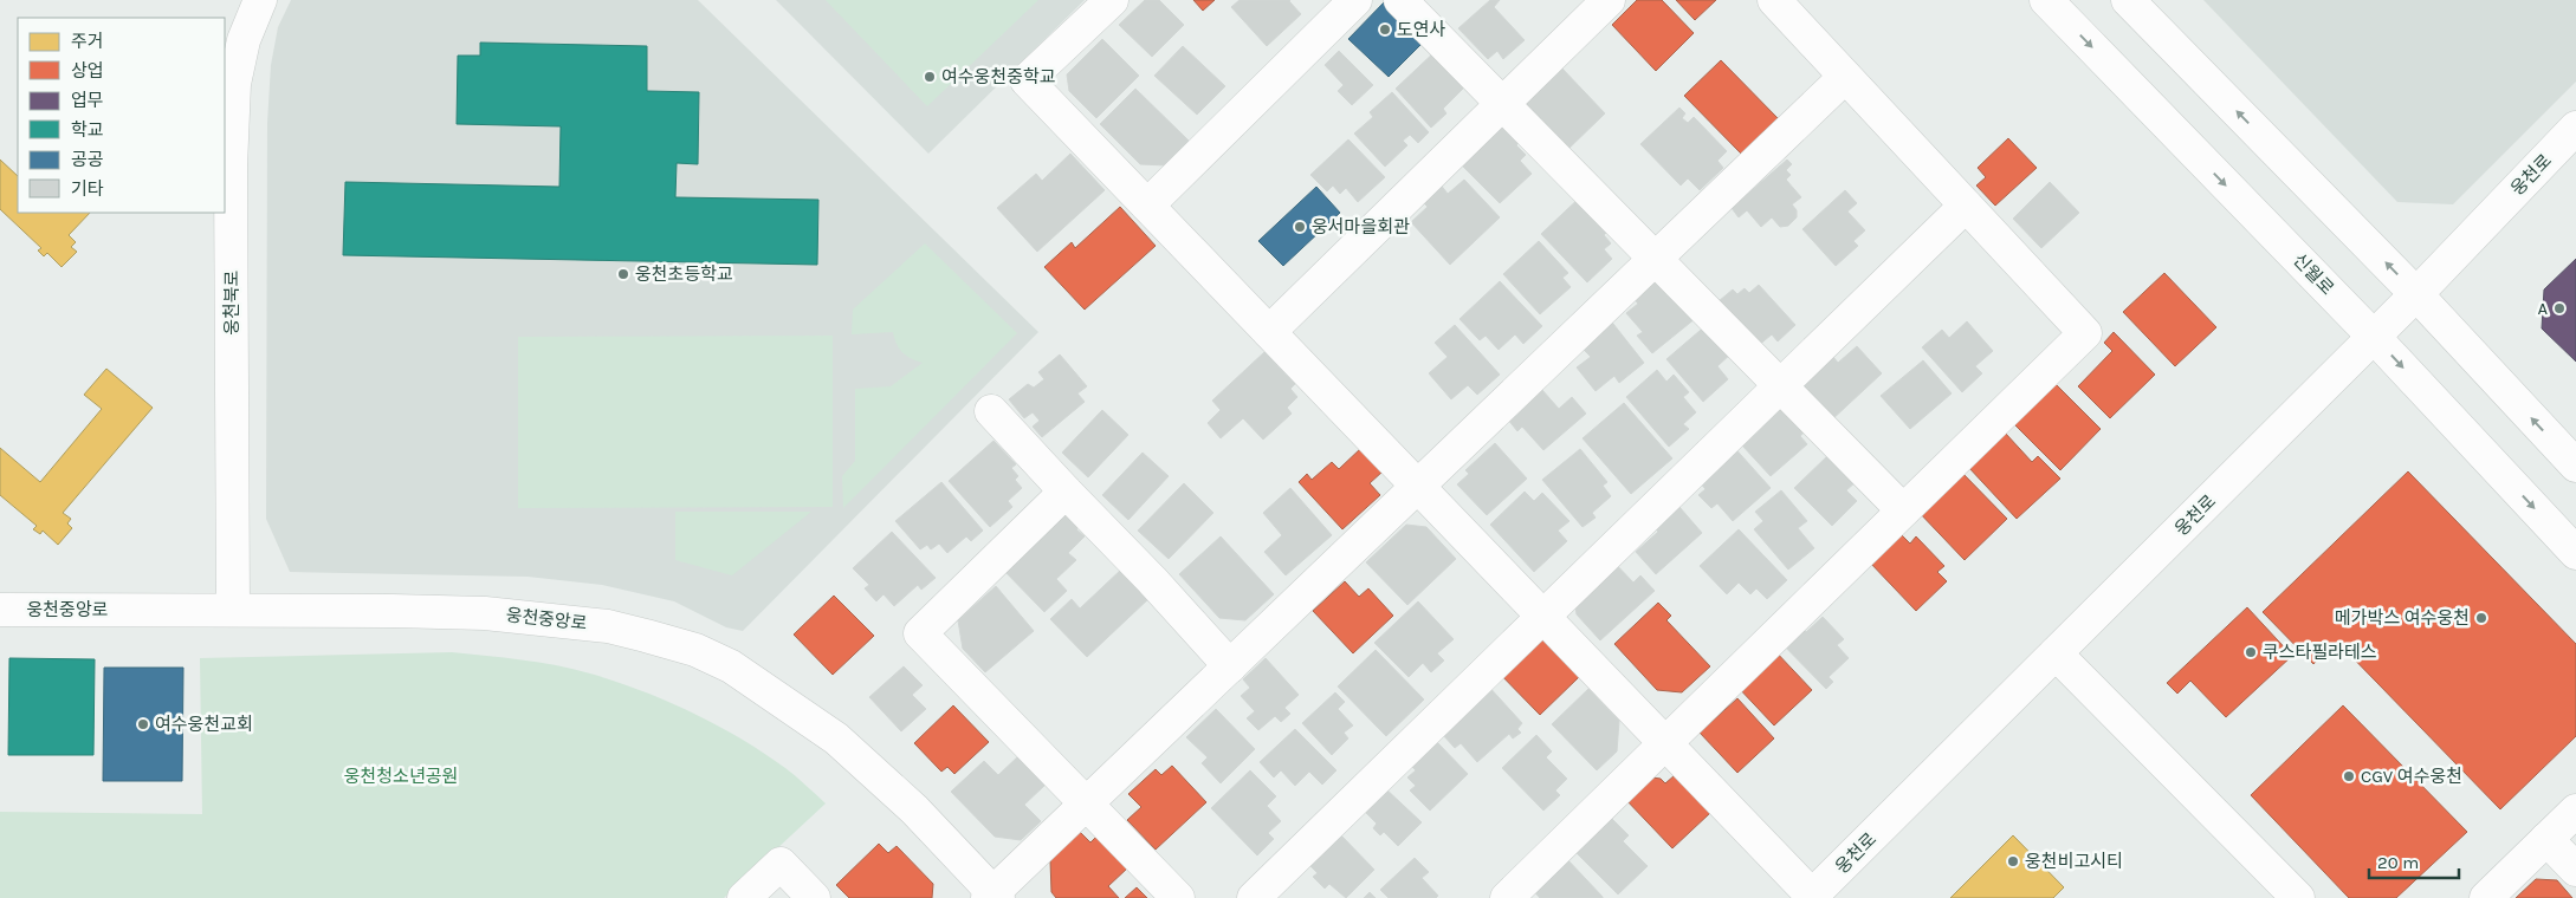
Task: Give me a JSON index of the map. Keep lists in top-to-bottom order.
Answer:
{
  "streets": {
    "street": [
      "웅천로",
      "신월로",
      "웅천북로",
      "웅천중앙로"
    ]
  },
  "crossings": [
    ["웅천로", "신월로"],
    ["웅천북로", "웅천중앙로"]
  ],
  "parks": ["웅천청소년공원"],
  "places": [
    "도연사",
    "여수웅천중학교",
    "웅서마을회관",
    "웅천초등학교",
    "A",
    "메가박스 여수웅천",
    "쿠스타필라테스",
    "여수웅천교회",
    "CGV 여수웅천",
    "웅천비고시티"
  ],
  "legend": [
    "주거",
    "상업",
    "업무",
    "학교",
    "공공",
    "기타"
  ],
  "scale_bar": "20 m"
}
